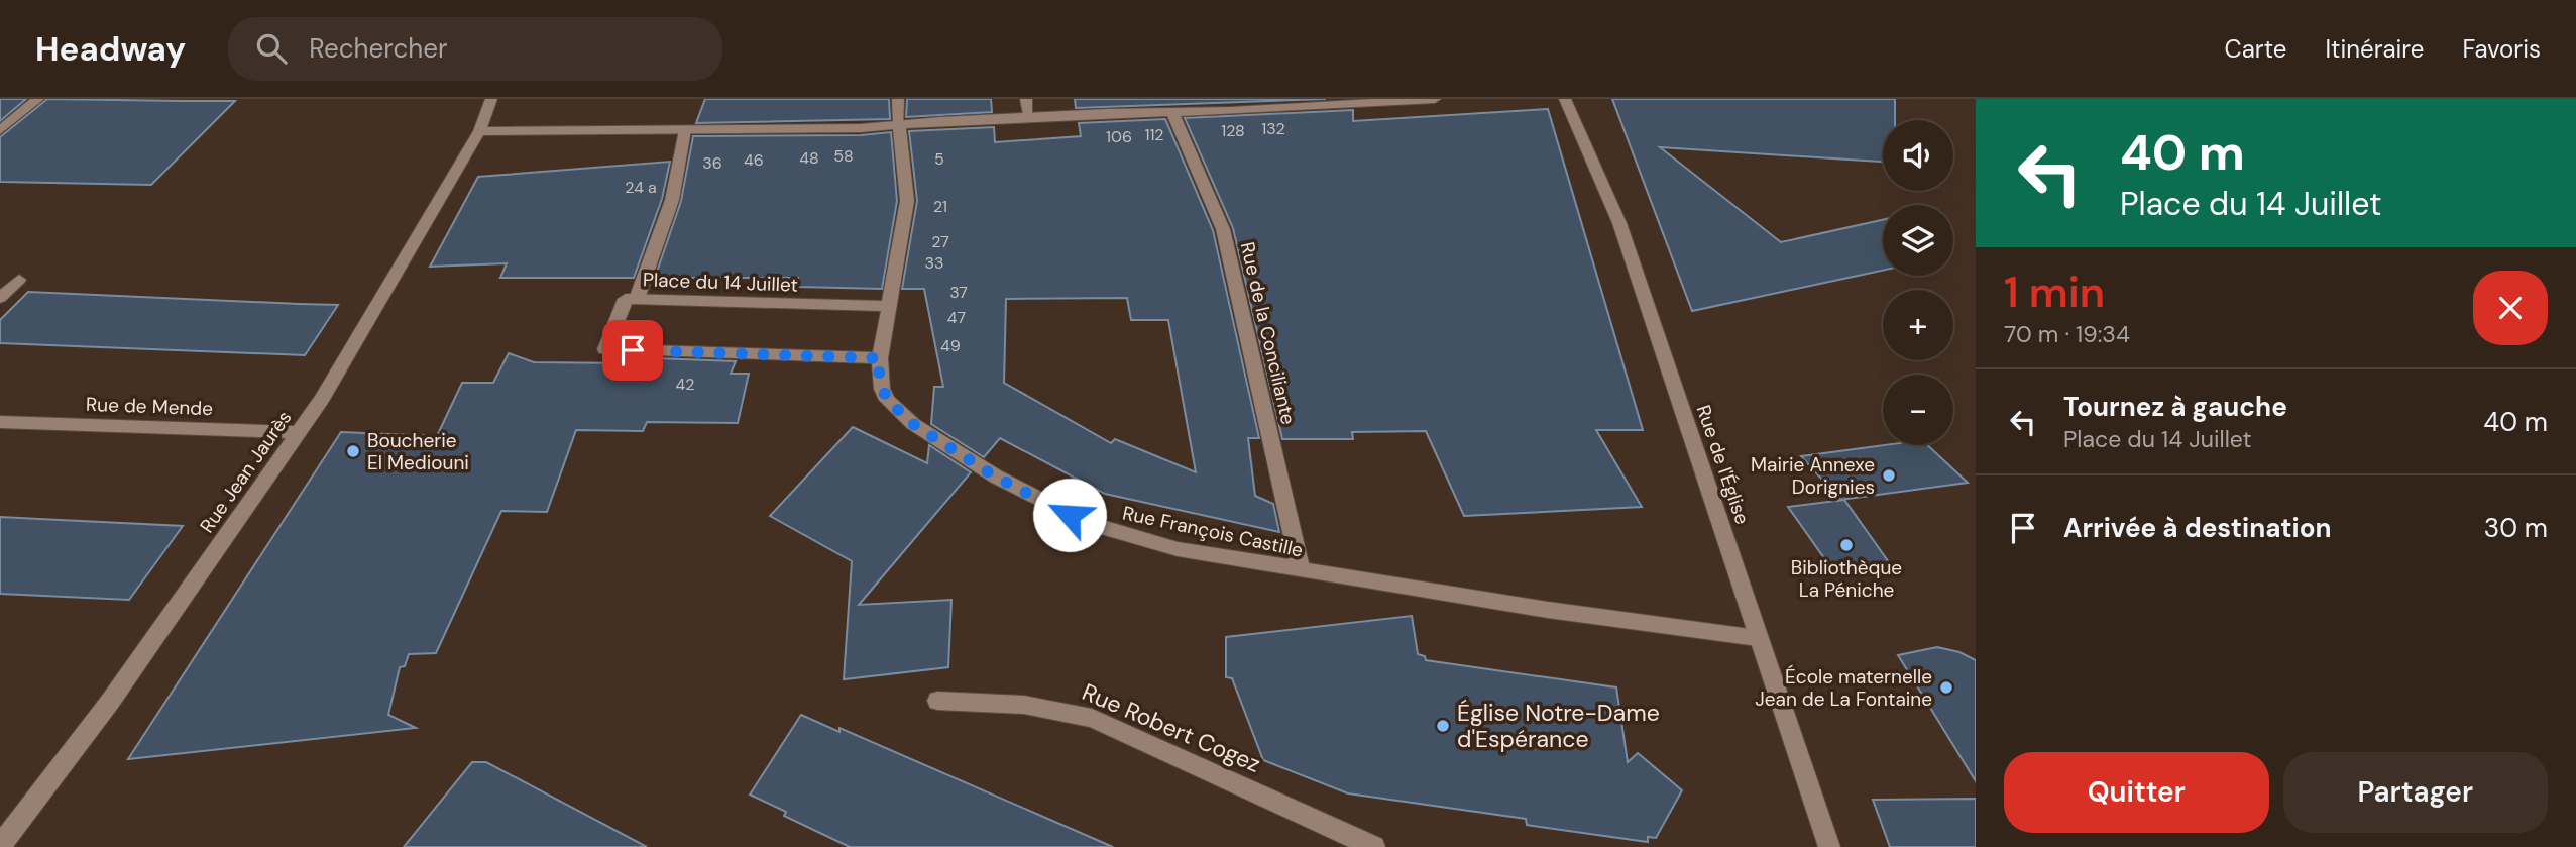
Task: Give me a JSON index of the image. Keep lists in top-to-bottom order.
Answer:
{
  "streets": {
    "street": [
      "Place du 14 Juillet",
      "Rue de la Conciliante",
      "Rue de Mende",
      "Rue de l'Église",
      "Rue Jean Jaurès",
      "Rue François Castille",
      "Rue Robert Cogez"
    ]
  },
  "crossings": [
    ["Place du 14 Juillet", "Rue François Castille"],
    ["Rue de la Conciliante", "Rue François Castille"],
    ["Rue de Mende", "Rue Jean Jaurès"],
    ["Rue de l'Église", "Rue François Castille"]
  ],
  "places": [
    "Boucherie El Mediouni",
    "Mairie Annexe Dorignies",
    "Bibliothèque La Péniche",
    "École maternelle Jean de La Fontaine",
    "Église Notre-Dame d'Espérance"
  ],
  "house_numbers": [
    "132",
    "128",
    "112",
    "106",
    "58",
    "48",
    "5",
    "46",
    "36",
    "24 a",
    "21",
    "27",
    "33",
    "37",
    "47",
    "49",
    "42"
  ],
  "page": {
    "header": "Headway",
    "search": "Rechercher",
    "nav": ["Carte", "Itinéraire", "Favoris"],
    "turn": ["40 m", "Place du 14 Juillet"],
    "map_buttons": ["+", "−"],
    "heading": ["1 min", "70 m · 19:34"],
    "list": [
      {
        "name": "Tournez à gauche",
        "note": "Place du 14 Juillet",
        "value": "40 m"
      },
      {
        "name": "Arrivée à destination",
        "value": "30 m"
      }
    ],
    "buttons": ["Quitter", "Partager"]
  }
}
